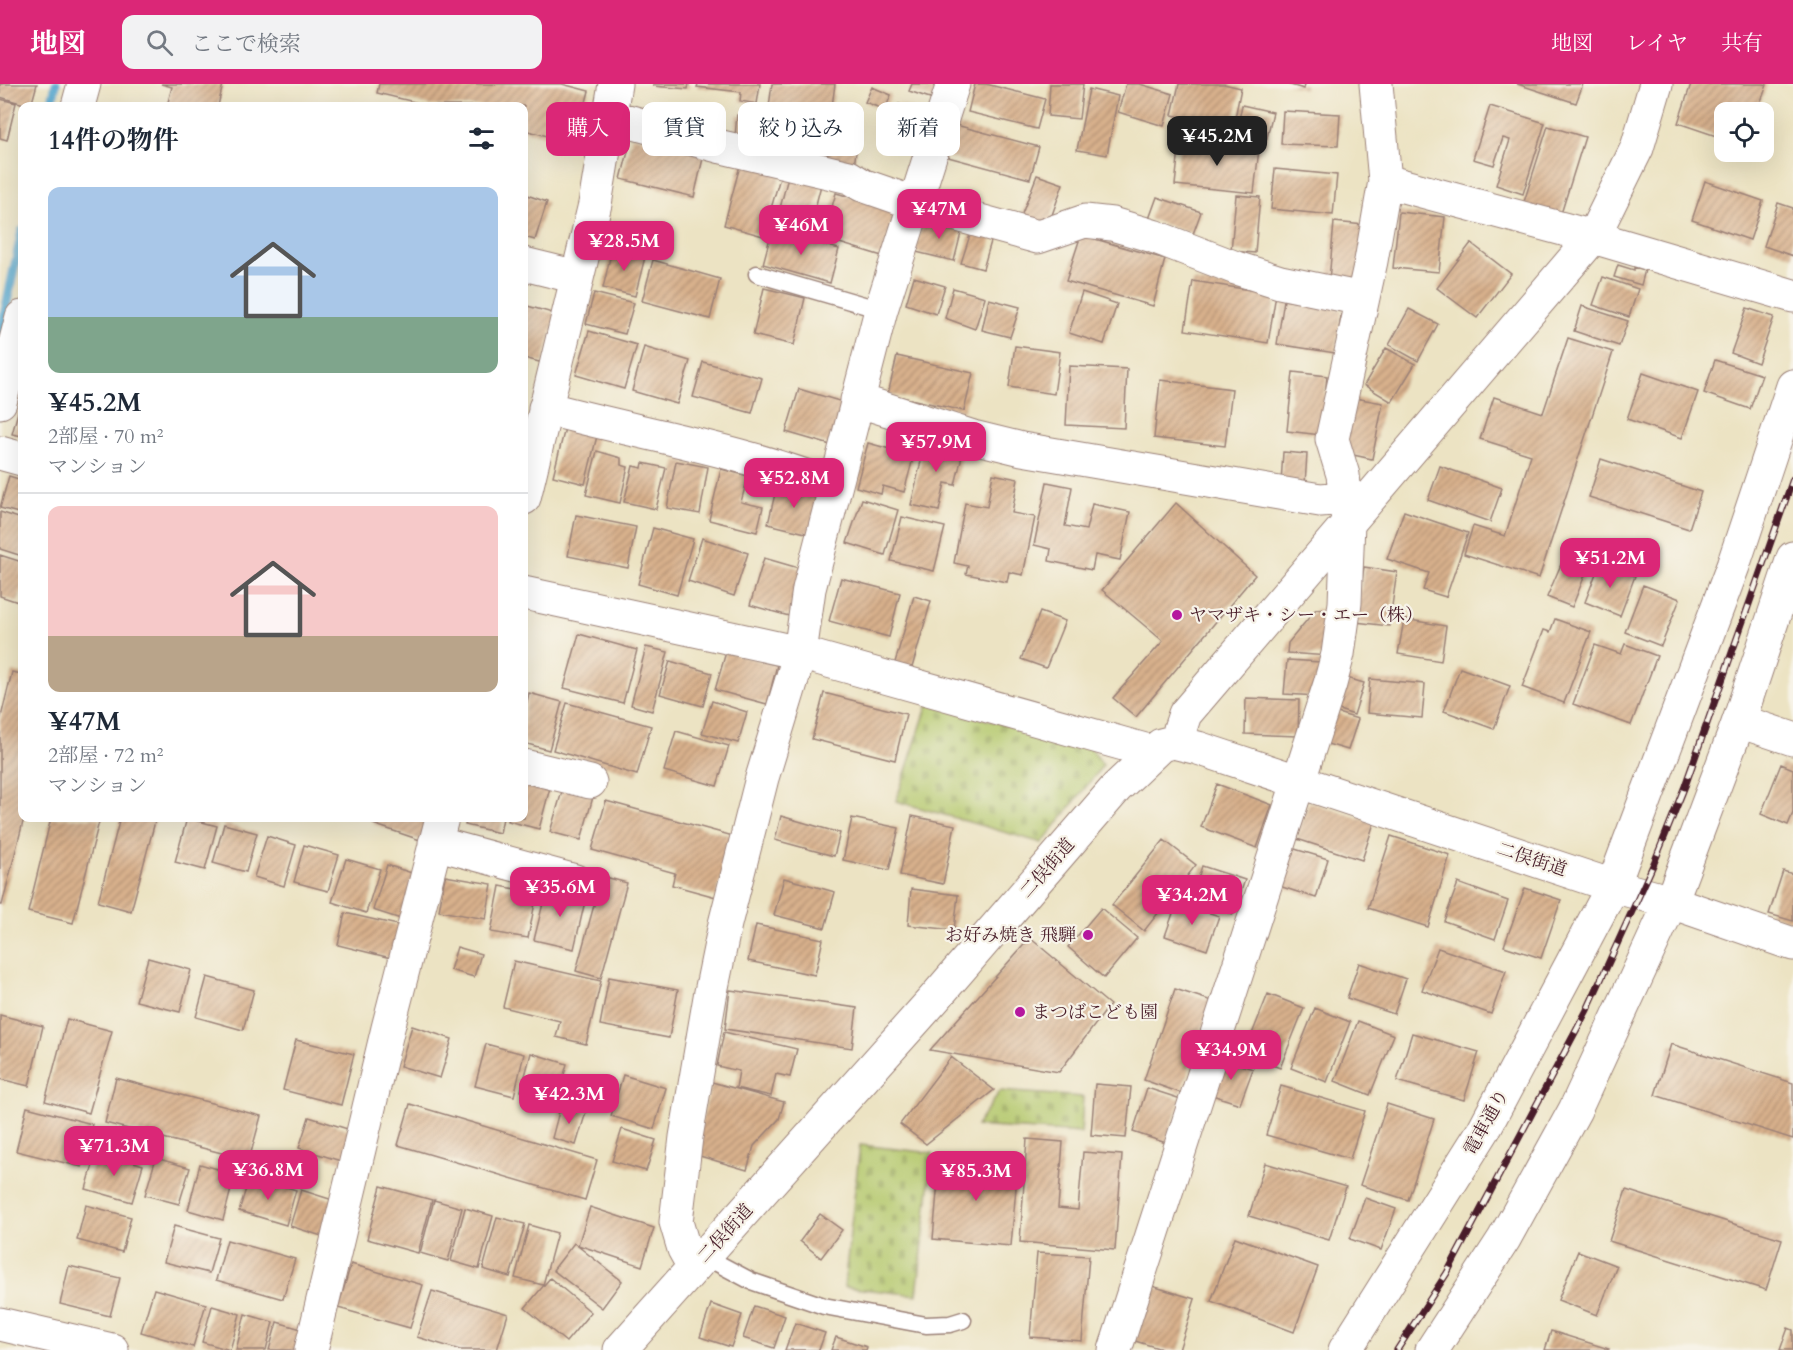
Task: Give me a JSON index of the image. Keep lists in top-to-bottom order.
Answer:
{
  "streets": {
    "street": ["二俣街道", "電車通り"]
  },
  "crossings": [
    ["二俣街道", "電車通り"]
  ],
  "places": ["ヤマザキ・シー・エー（株）", "お好み焼き 飛騨", "まつばこども園"],
  "page": {
    "header": "地図",
    "search": "ここで検索",
    "nav": ["地図", "レイヤ", "共有"],
    "chip": [
      "購入",
      "賃貸",
      "絞り込み",
      "新着"
    ],
    "heading": "14件の物件",
    "price": [
      "¥45.2M",
      "¥47M",
      "¥46M",
      "¥28.5M",
      "¥57.9M",
      "¥52.8M",
      "¥51.2M",
      "¥35.6M",
      "¥34.2M",
      "¥34.9M",
      "¥42.3M",
      "¥71.3M",
      "¥36.8M",
      "¥85.3M"
    ],
    "list": [
      {
        "name": "¥45.2M",
        "note": "2部屋 · 70 m² · マンション"
      },
      {
        "name": "¥47M",
        "note": "2部屋 · 72 m² · マンション"
      }
    ]
  }
}
